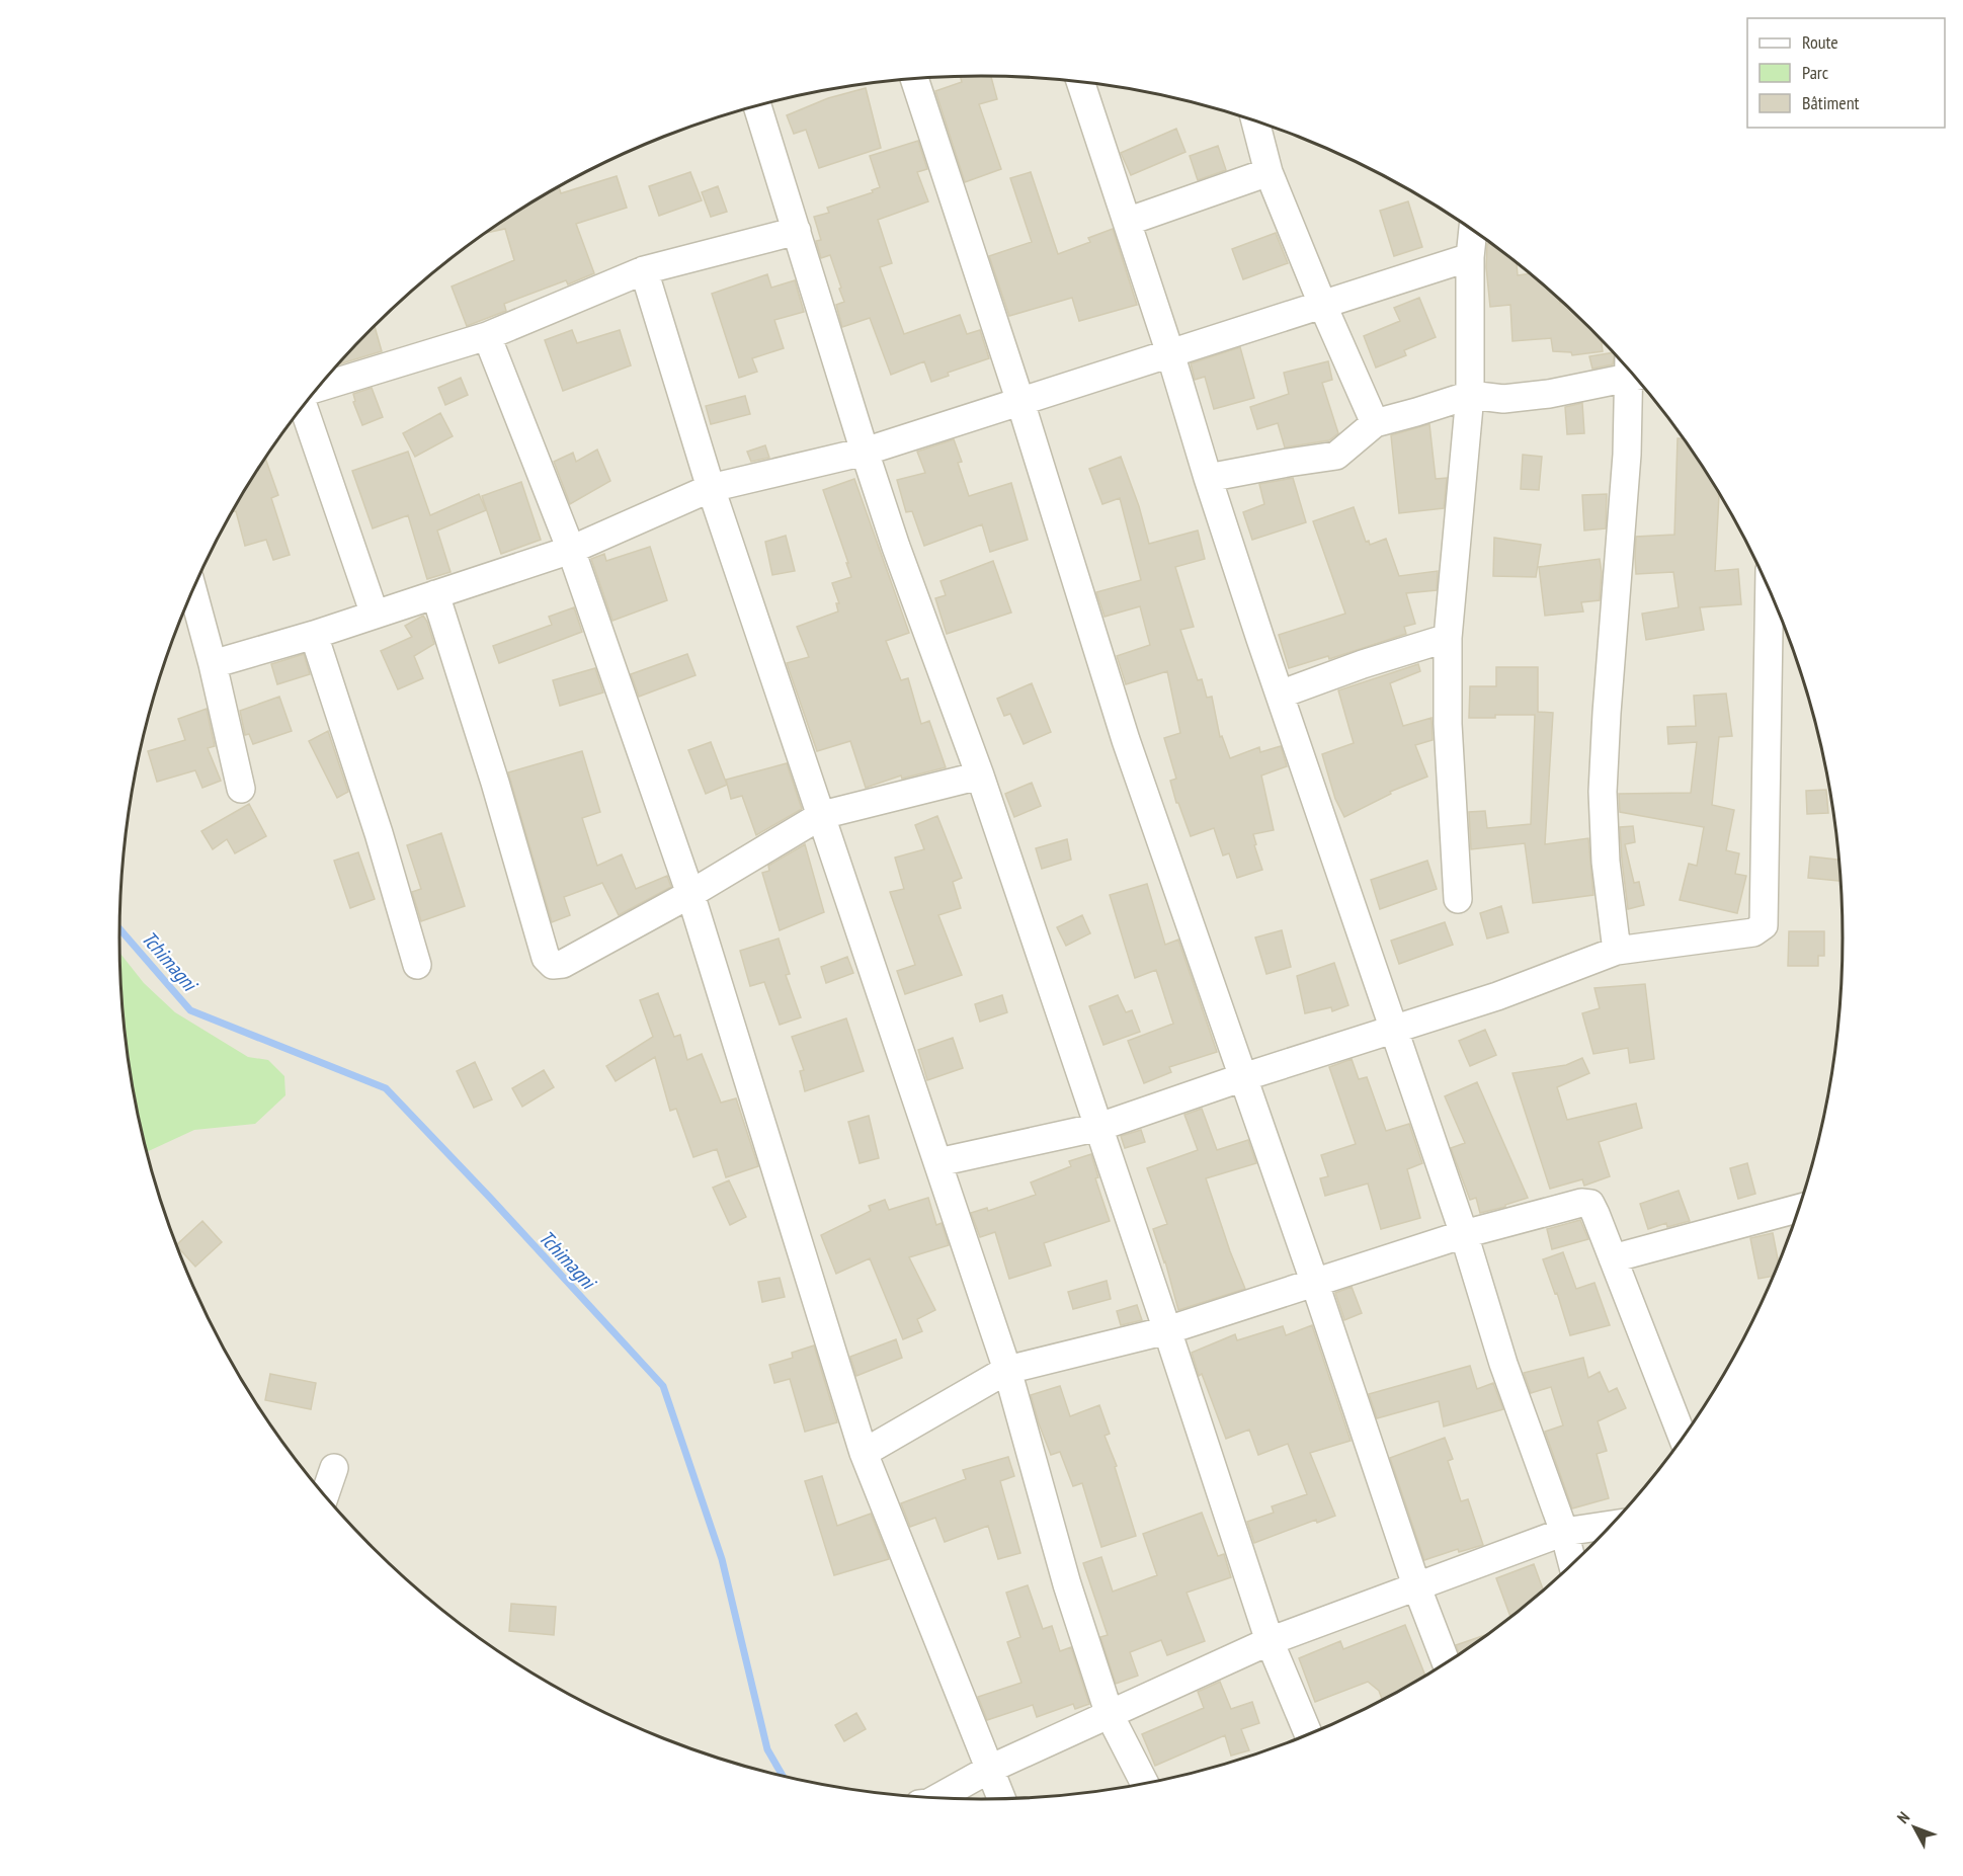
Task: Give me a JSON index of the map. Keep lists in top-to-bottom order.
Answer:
{
  "water": ["Tchimagni"],
  "legend": ["Route", "Parc", "Bâtiment"],
  "north": "top left"
}
